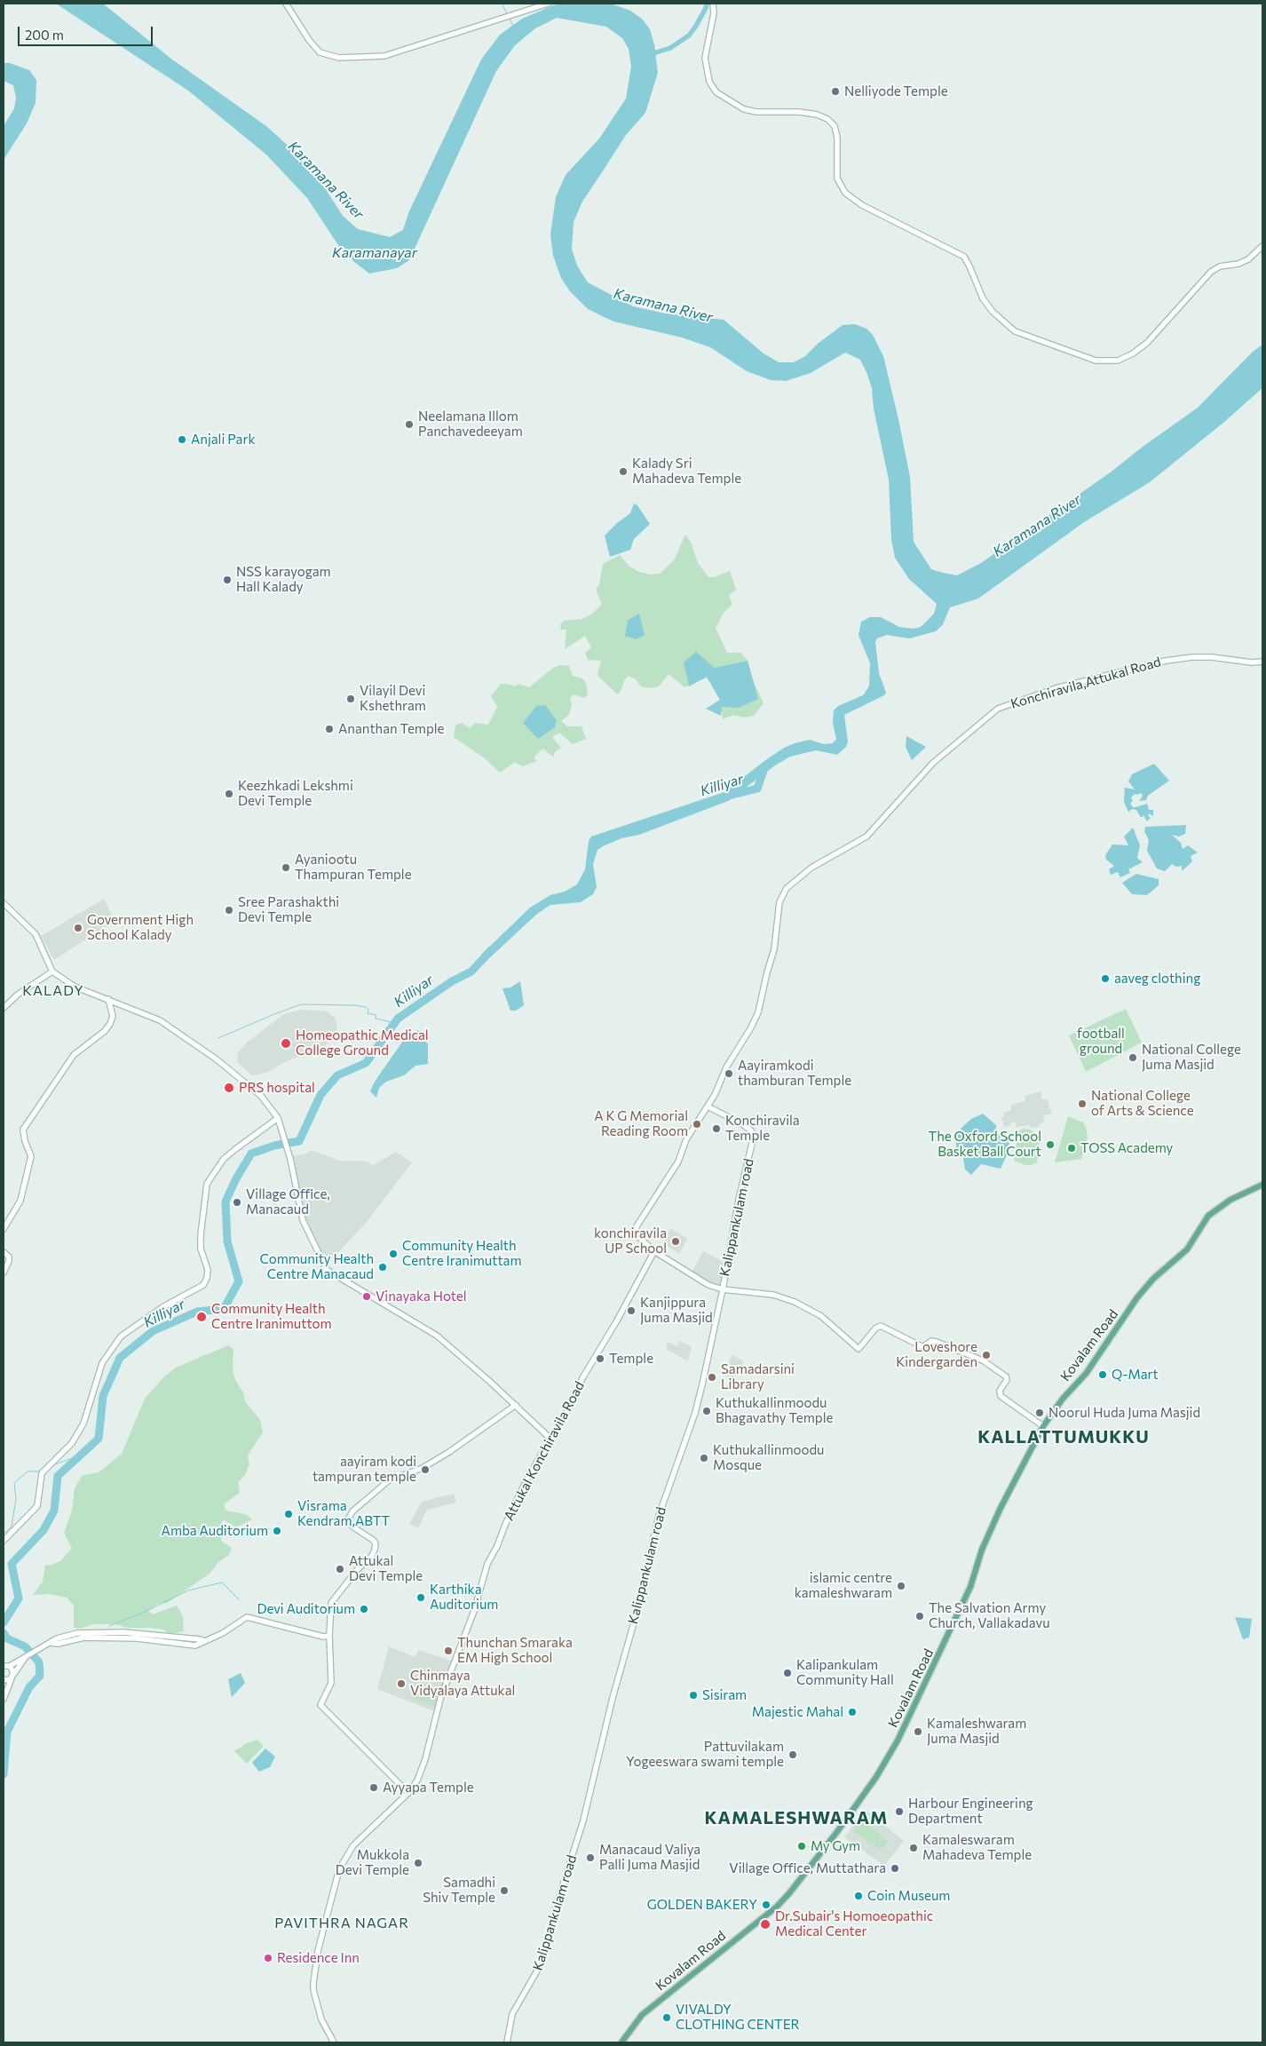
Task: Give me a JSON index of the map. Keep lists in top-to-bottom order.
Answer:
{
  "streets": {
    "main road": ["Kovalam Road"],
    "street": ["Konchiravila,Attukal Road", "Kalippankulam road", "Attukal Konchiravila Road"]
  },
  "crossings": [
    ["Konchiravila,Attukal Road", "Kalippankulam road"],
    ["Konchiravila,Attukal Road", "Attukal Konchiravila Road"]
  ],
  "districts": [
    "KALADY",
    "KALLATTUMUKKU",
    "KAMALESHWARAM",
    "PAVITHRA NAGAR"
  ],
  "water": ["Karamana River", "Karamanayar", "Killiyar"],
  "parks": ["football ground"],
  "places": [
    "Nelliyode Temple",
    "Neelamana Illom Panchavedeeyam",
    "Anjali Park",
    "Kalady Sri Mahadeva Temple",
    "NSS karayogam Hall Kalady",
    "Vilayil Devi Kshethram",
    "Ananthan Temple",
    "Keezhkadi Lekshmi Devi Temple",
    "Ayaniootu Thampuran Temple",
    "Sree Parashakthi Devi Temple",
    "Government High School Kalady",
    "aaveg clothing",
    "Homeopathic Medical College Ground",
    "National College Juma Masjid",
    "Aayiramkodi thamburan Temple",
    "PRS hospital",
    "National College of Arts & Science",
    "A K G Memorial Reading Room",
    "Konchiravila Temple",
    "The Oxford School Basket Ball Court",
    "TOSS Academy",
    "Village Office, Manacaud",
    "konchiravila UP School",
    "Community Health Centre Iranimuttam",
    "Community Health Centre Manacaud",
    "Vinayaka Hotel",
    "Kanjippura Juma Masjid",
    "Community Health Centre Iranimuttom",
    "Loveshore Kindergarden",
    "Temple",
    "Q-Mart",
    "Samadarsini Library",
    "Kuthukallinmoodu Bhagavathy Temple",
    "Noorul Huda Juma Masjid",
    "Kuthukallinmoodu Mosque",
    "aayiram kodi tampuran temple",
    "Visrama Kendram,ABTT",
    "Amba Auditorium",
    "Attukal Devi Temple",
    "islamic centre kamaleshwaram",
    "Karthika Auditorium",
    "Devi Auditorium",
    "The Salvation Army Church, Vallakadavu",
    "Thunchan Smaraka EM High School",
    "Kalipankulam Community Hall",
    "Chinmaya Vidyalaya Attukal",
    "Sisiram",
    "Majestic Mahal",
    "Kamaleshwaram Juma Masjid",
    "Pattuvilakam Yogeeswara swami temple",
    "Ayyapa Temple",
    "Harbour Engineering Department",
    "My Gym",
    "Kamaleswaram Mahadeva Temple",
    "Manacaud Valiya Palli Juma Masjid",
    "Mukkola Devi Temple",
    "Village Office, Muttathara",
    "Samadhi Shiv Temple",
    "Coin Museum",
    "GOLDEN BAKERY",
    "Dr.Subair's Homoeopathic Medical Center",
    "Residence Inn",
    "VIVALDY CLOTHING CENTER"
  ],
  "scale_bar": "200 m"
}
